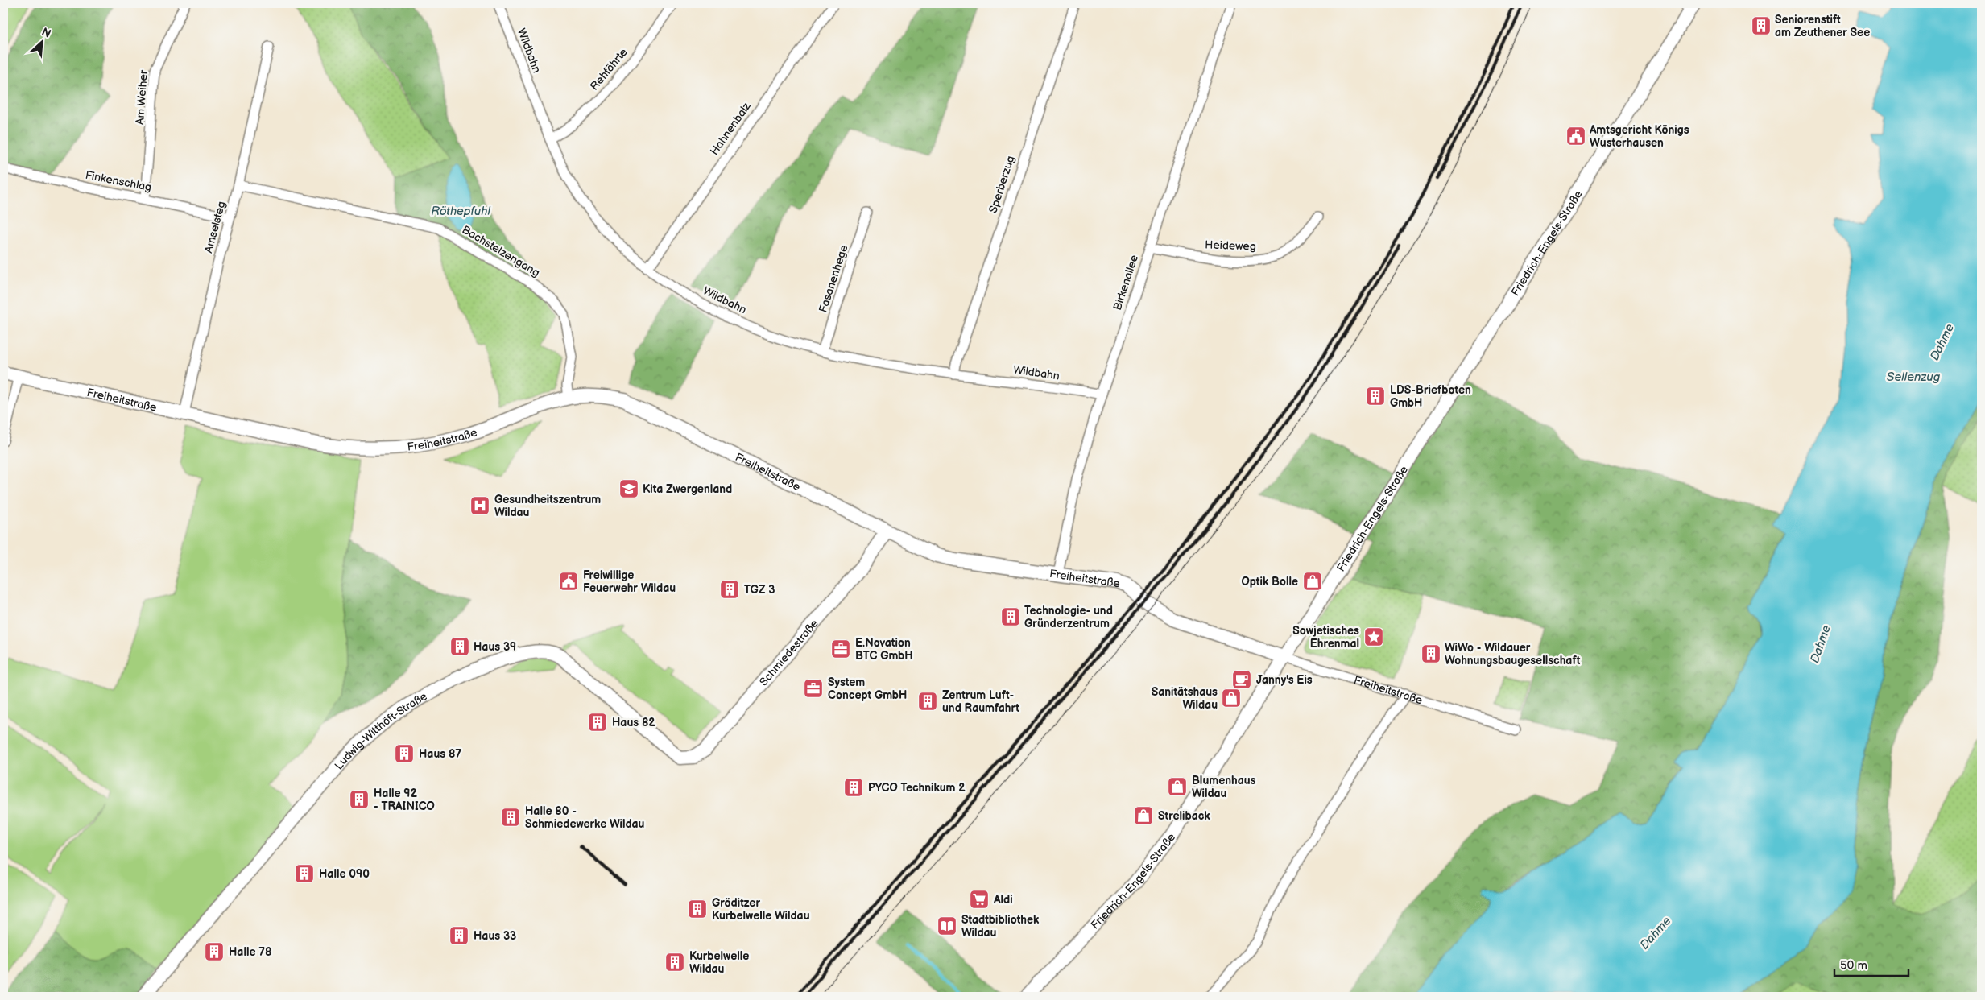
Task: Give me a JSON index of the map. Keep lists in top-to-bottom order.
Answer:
{
  "streets": {
    "street": [
      "Wildbahn",
      "Rehfährte",
      "Am Weiher",
      "Hahnenbalz",
      "Finkenschlag",
      "Sperberzug",
      "Amselsteg",
      "Friedrich-Engels-Straße",
      "Heideweg",
      "Bachstelzengang",
      "Fasanenhege",
      "Birkenallee",
      "Freiheitstraße",
      "Schmiedestraße",
      "Ludwig-Witthöft-Straße"
    ]
  },
  "crossings": [
    ["Wildbahn", "Rehfährte"],
    ["Wildbahn", "Hahnenbalz"],
    ["Wildbahn", "Sperberzug"],
    ["Wildbahn", "Fasanenhege"],
    ["Wildbahn", "Birkenallee"],
    ["Am Weiher", "Finkenschlag"],
    ["Finkenschlag", "Amselsteg"],
    ["Amselsteg", "Bachstelzengang"],
    ["Amselsteg", "Freiheitstraße"],
    ["Friedrich-Engels-Straße", "Freiheitstraße"],
    ["Heideweg", "Birkenallee"],
    ["Bachstelzengang", "Freiheitstraße"],
    ["Birkenallee", "Freiheitstraße"],
    ["Freiheitstraße", "Schmiedestraße"],
    ["Schmiedestraße", "Ludwig-Witthöft-Straße"]
  ],
  "water": ["Röthepfuhl", "Dahme", "Sellenzug"],
  "places": {
    "building": [
      "Seniorenstift am Zeuthener See",
      "LDS-Briefboten GmbH",
      "TGZ 3",
      "Technologie- und Gründerzentrum",
      "Haus 39",
      "WiWo - Wildauer Wohnungsbaugesellschaft",
      "Zentrum Luft- und Raumfahrt",
      "Haus 82",
      "Haus 87",
      "PYCO Technikum 2",
      "Halle 92 - TRAINICO",
      "Halle 80 - Schmiedewerke Wildau",
      "Halle 090",
      "Gröditzer Kurbelwelle Wildau",
      "Haus 33",
      "Halle 78",
      "Kurbelwelle Wildau"
    ],
    "public building": ["Amtsgericht Königs Wusterhausen", "Freiwillige Feuerwehr Wildau"],
    "school or university": ["Kita Zwergenland"],
    "hospital": ["Gesundheitszentrum Wildau"],
    "shop": [
      "Optik Bolle",
      "Sanitätshaus Wildau",
      "Blumenhaus Wildau",
      "Streliback"
    ],
    "place": ["Sowjetisches Ehrenmal"],
    "office": ["E.Novation BTC GmbH", "System Concept GmbH"],
    "cafe": ["Janny's Eis"],
    "supermarket": ["Aldi"],
    "library": ["Stadtbibliothek Wildau"]
  },
  "scale_bar": "50 m",
  "north": "top right"
}
